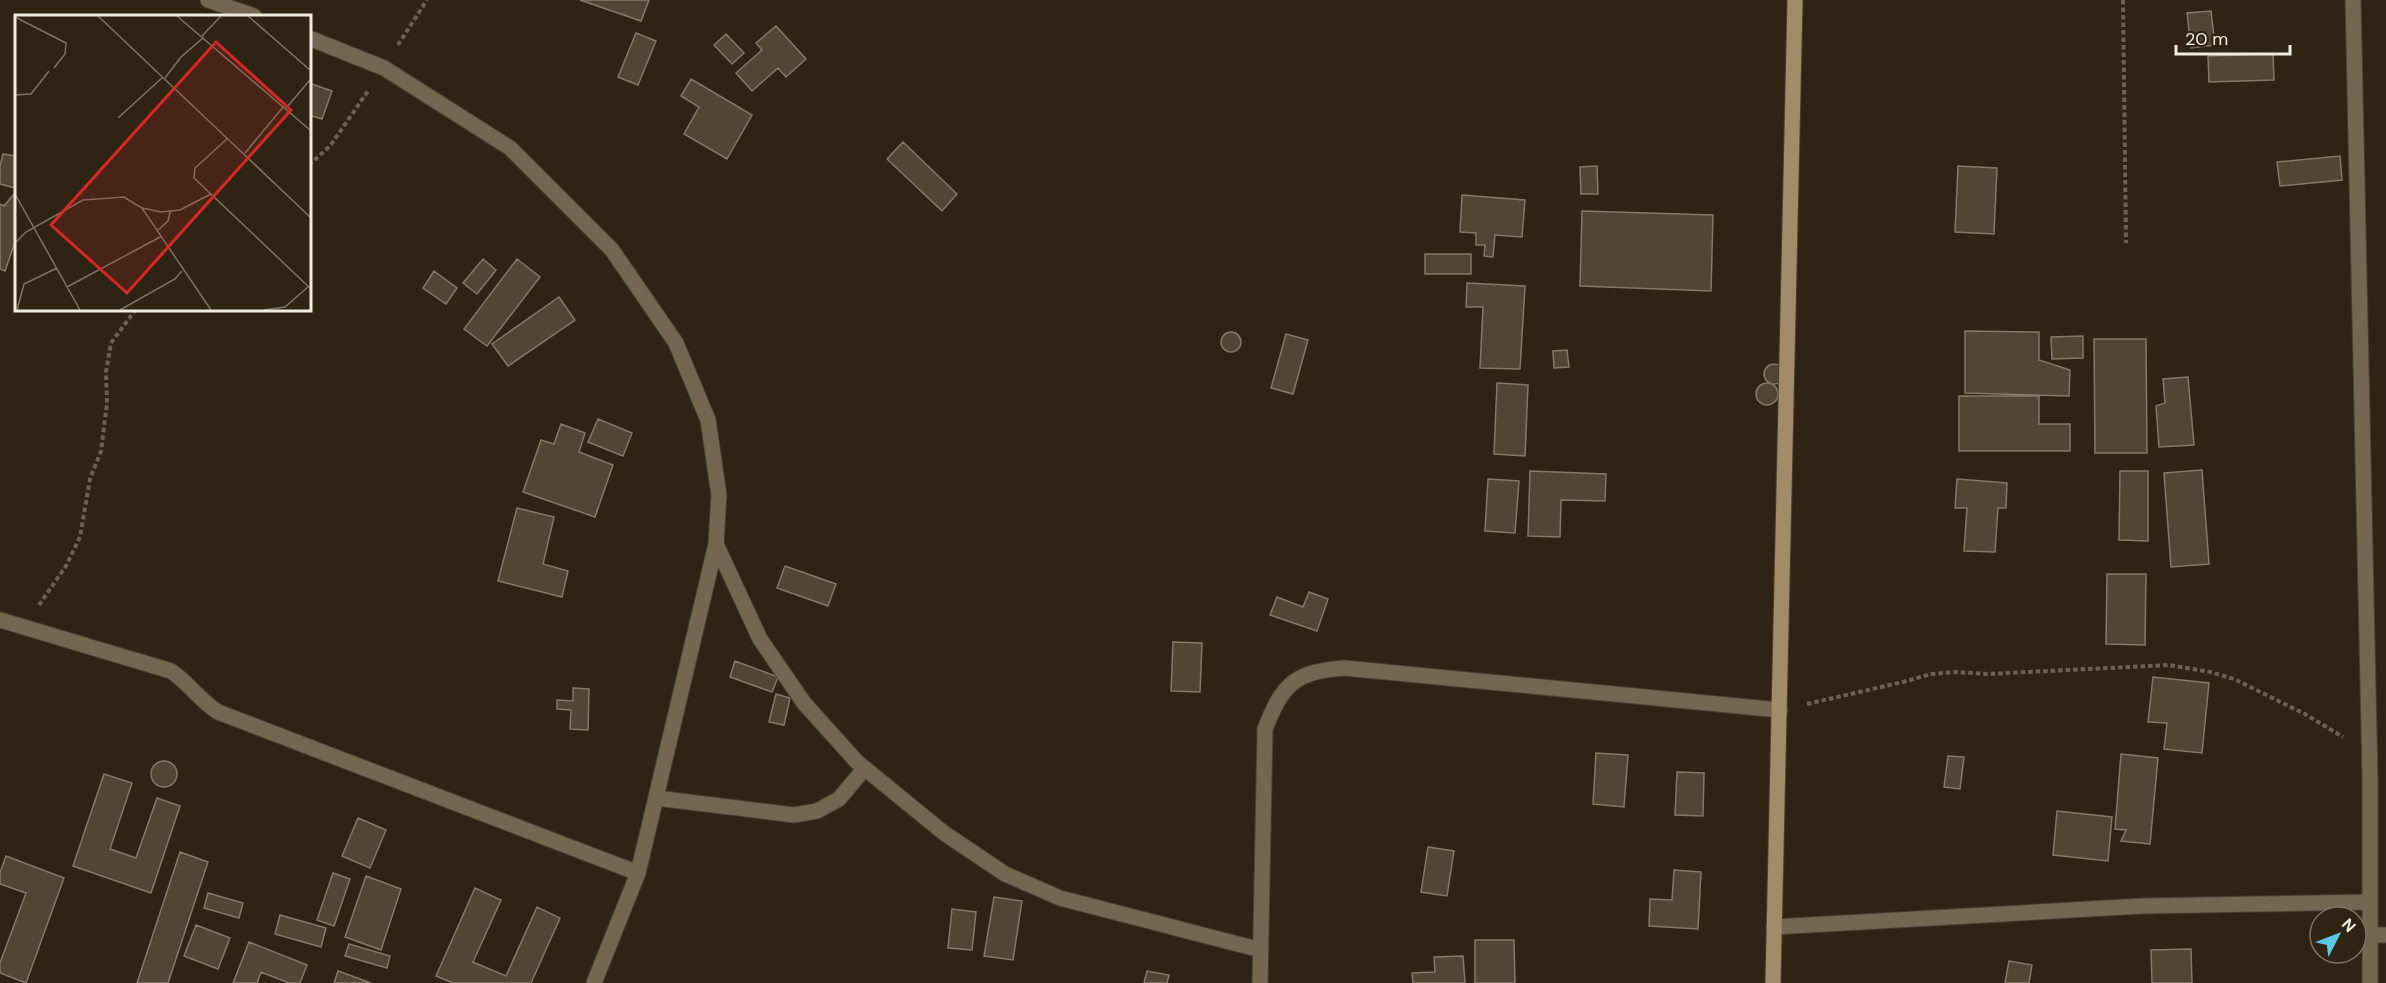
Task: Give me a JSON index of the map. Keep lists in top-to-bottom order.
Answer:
{
  "scale_bar": "20 m",
  "north": "top right"
}
